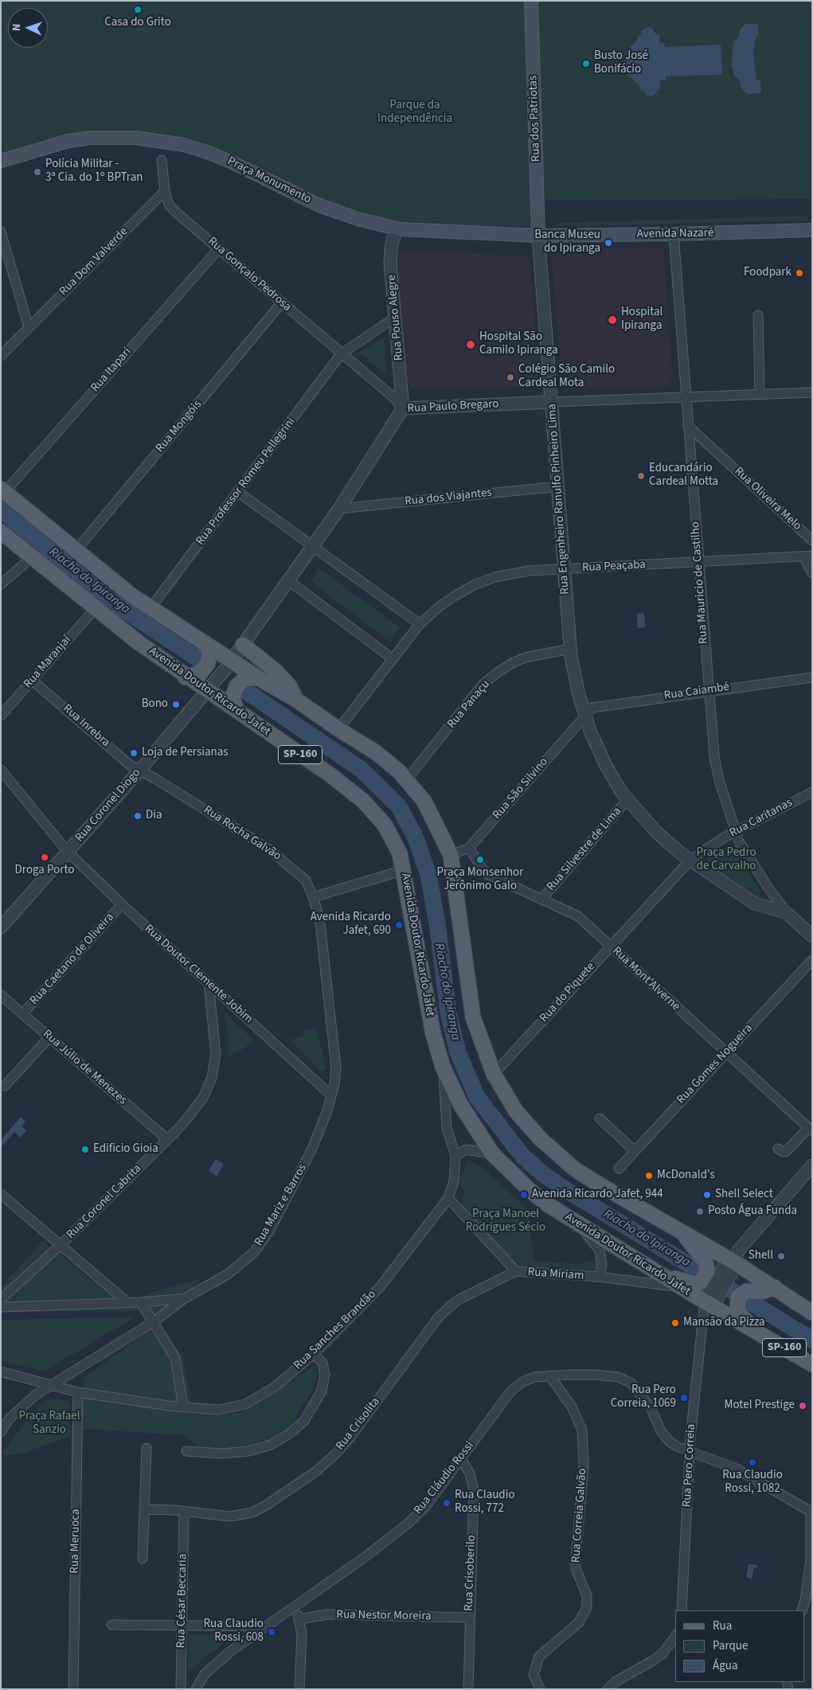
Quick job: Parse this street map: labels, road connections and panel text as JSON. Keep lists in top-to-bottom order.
{
  "streets": {
    "main road": [
      "Rua dos Patriotas",
      "Praça Monumento",
      "Avenida Nazaré",
      "Avenida Doutor Ricardo Jafet",
      "SP-160"
    ],
    "street": [
      "Rua Dom Valverde",
      "Rua Gonçalo Pedrosa",
      "Rua Pouso Alegre",
      "Rua Itapari",
      "Rua Paulo Bregaro",
      "Rua Mongóis",
      "Rua Professor Romeu Pellegrini",
      "Rua dos Viajantes",
      "Rua Engenheiro Ranulfo Pinheiro Lima",
      "Rua Oliveira Melo",
      "Rua Peaçaba",
      "Rua Mauricio de Castilho",
      "Rua Maranjaí",
      "Rua Caiambé",
      "Rua Panaçu",
      "Rua Inrebra",
      "Rua São Silvino",
      "Rua Coronel Diogo",
      "Rua Caritanas",
      "Rua Rocha Galvão",
      "Rua Silvestre de Lima",
      "Rua Caetano de Oliveira",
      "Rua Doutor Clemente Jobim",
      "Rua Mont'Alverne",
      "Rua do Piquete",
      "Rua Gomes Nogueira",
      "Rua Júlio de Menezes",
      "Rua Coronel Cabrita",
      "Rua Mariz e Barros",
      "Rua Miriam",
      "Rua Sanches Brandão",
      "Rua Crisolita",
      "Rua Pero Correia",
      "Rua Cláudio Rossi",
      "Rua Correia Galvão",
      "Rua Meruoca",
      "Rua Crisoberilo",
      "Rua César Beccaria",
      "Rua Nestor Moreira"
    ]
  },
  "crossings": [
    ["Rua dos Patriotas", "Praça Monumento"],
    ["Rua dos Patriotas", "Avenida Nazaré"],
    ["Rua dos Patriotas", "Rua Engenheiro Ranulfo Pinheiro Lima"],
    ["Praça Monumento", "Avenida Nazaré"],
    ["Praça Monumento", "Rua Pouso Alegre"],
    ["Praça Monumento", "Rua Engenheiro Ranulfo Pinheiro Lima"],
    ["Avenida Nazaré", "Rua Engenheiro Ranulfo Pinheiro Lima"],
    ["Avenida Nazaré", "Rua Mauricio de Castilho"],
    ["Rua Dom Valverde", "Rua Gonçalo Pedrosa"],
    ["Rua Gonçalo Pedrosa", "Rua Itapari"],
    ["Rua Gonçalo Pedrosa", "Rua Mongóis"],
    ["Rua Gonçalo Pedrosa", "Rua Professor Romeu Pellegrini"],
    ["Rua Pouso Alegre", "Rua Paulo Bregaro"],
    ["Rua Pouso Alegre", "Rua Professor Romeu Pellegrini"],
    ["Rua Paulo Bregaro", "Rua dos Viajantes"],
    ["Rua Paulo Bregaro", "Rua Engenheiro Ranulfo Pinheiro Lima"],
    ["Rua Paulo Bregaro", "Rua Mauricio de Castilho"],
    ["Rua Paulo Bregaro", "Avenida Doutor Ricardo Jafet"],
    ["Rua Paulo Bregaro", "Rua Coronel Diogo"],
    ["Rua dos Viajantes", "Rua Engenheiro Ranulfo Pinheiro Lima"],
    ["Rua Engenheiro Ranulfo Pinheiro Lima", "Rua Peaçaba"],
    ["Rua Engenheiro Ranulfo Pinheiro Lima", "Rua Mauricio de Castilho"],
    ["Rua Engenheiro Ranulfo Pinheiro Lima", "Rua Caiambé"],
    ["Rua Engenheiro Ranulfo Pinheiro Lima", "Rua Panaçu"],
    ["Rua Engenheiro Ranulfo Pinheiro Lima", "Rua São Silvino"],
    ["Rua Engenheiro Ranulfo Pinheiro Lima", "Rua Caritanas"],
    ["Rua Engenheiro Ranulfo Pinheiro Lima", "Rua Silvestre de Lima"],
    ["Rua Engenheiro Ranulfo Pinheiro Lima", "Rua do Piquete"],
    ["Rua Oliveira Melo", "Rua Mauricio de Castilho"],
    ["Rua Peaçaba", "Rua Mauricio de Castilho"],
    ["Rua Mauricio de Castilho", "Rua Caiambé"],
    ["Rua Mauricio de Castilho", "Rua Caritanas"],
    ["Rua Maranjaí", "Avenida Doutor Ricardo Jafet"],
    ["Rua Maranjaí", "Rua Inrebra"],
    ["Avenida Doutor Ricardo Jafet", "Rua Coronel Diogo"],
    ["Avenida Doutor Ricardo Jafet", "Rua Miriam"],
    ["Avenida Doutor Ricardo Jafet", "Rua Sanches Brandão"],
    ["Avenida Doutor Ricardo Jafet", "Rua Pero Correia"],
    ["Rua Caiambé", "Rua São Silvino"],
    ["Rua Inrebra", "Rua Coronel Diogo"],
    ["Rua Inrebra", "Rua Rocha Galvão"],
    ["Rua São Silvino", "Rua Mont'Alverne"],
    ["Rua Coronel Diogo", "Rua Rocha Galvão"],
    ["Rua Coronel Diogo", "Rua Doutor Clemente Jobim"],
    ["Rua Caritanas", "Rua do Piquete"],
    ["Rua Rocha Galvão", "Rua Mariz e Barros"],
    ["Rua Silvestre de Lima", "Rua Mont'Alverne"],
    ["Rua Caetano de Oliveira", "Rua Doutor Clemente Jobim"],
    ["Rua Caetano de Oliveira", "Rua Júlio de Menezes"],
    ["Rua Doutor Clemente Jobim", "Rua Coronel Cabrita"],
    ["Rua Doutor Clemente Jobim", "Rua Mariz e Barros"],
    ["Rua Mont'Alverne", "Rua do Piquete"],
    ["Rua Mont'Alverne", "Rua Gomes Nogueira"],
    ["Rua Júlio de Menezes", "Rua Coronel Cabrita"],
    ["Rua Miriam", "Rua Sanches Brandão"],
    ["Rua Miriam", "Rua Crisolita"],
    ["Rua Sanches Brandão", "Rua Meruoca"],
    ["Rua Crisolita", "Rua César Beccaria"],
    ["Rua Pero Correia", "Rua Cláudio Rossi"],
    ["Rua Cláudio Rossi", "Rua Correia Galvão"],
    ["Rua Cláudio Rossi", "Rua Crisoberilo"],
    ["Rua Crisoberilo", "Rua Nestor Moreira"]
  ],
  "water": ["Riacho do Ipiranga"],
  "parks": [
    "Parque da Independência",
    "Praça Pedro de Carvalho",
    "Praça Manoel Rodrigues Sécio",
    "Praça Rafael Sanzio"
  ],
  "places": [
    "Casa do Grito",
    "Busto José Bonifácio",
    "Polícia Militar - 3ª Cia. do 1º BPTran",
    "Banca Museu do Ipiranga",
    "Foodpark",
    "Hospital Ipiranga",
    "Hospital São Camilo Ipiranga",
    "Colégio São Camilo Cardeal Mota",
    "Educandário Cardeal Motta",
    "Bono",
    "Loja de Persianas",
    "Dia",
    "Droga Porto",
    "Praça Monsenhor Jerônimo Galo",
    "Avenida Ricardo Jafet, 690",
    "Edificio Gioia",
    "McDonald's",
    "Avenida Ricardo Jafet, 944",
    "Shell Select",
    "Posto Água Funda",
    "Shell",
    "Mansão da Pizza",
    "Rua Pero Correia, 1069",
    "Motel Prestige",
    "Rua Claudio Rossi, 1082",
    "Rua Claudio Rossi, 772",
    "Rua Claudio Rossi, 608"
  ],
  "legend": ["Rua", "Parque", "Água"],
  "north": "left"
}
